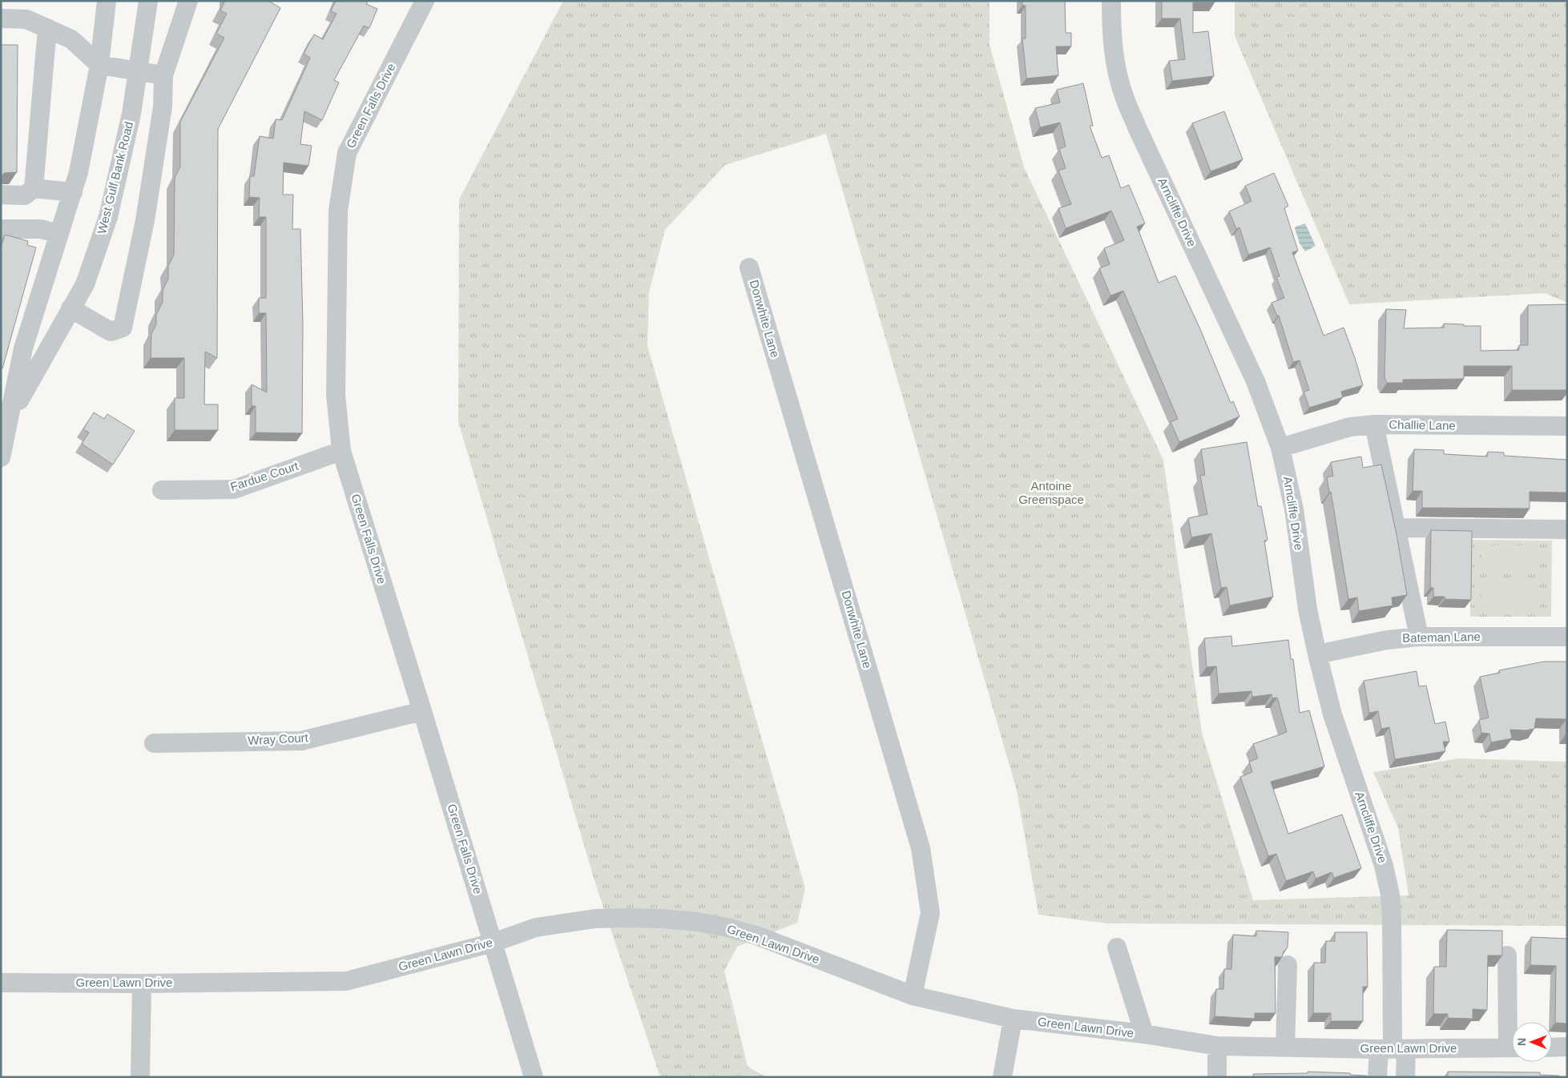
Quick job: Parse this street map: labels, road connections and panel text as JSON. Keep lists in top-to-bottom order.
{
  "streets": {
    "street": [
      "Green Falls Drive",
      "West Gulf Bank Road",
      "Arncliffe Drive",
      "Donwhite Lane",
      "Challie Lane",
      "Fardue Court",
      "Bateman Lane",
      "Wray Court",
      "Green Lawn Drive"
    ]
  },
  "crossings": [
    ["Green Falls Drive", "Fardue Court"],
    ["Green Falls Drive", "Wray Court"],
    ["Green Falls Drive", "Green Lawn Drive"],
    ["Arncliffe Drive", "Challie Lane"],
    ["Arncliffe Drive", "Bateman Lane"],
    ["Arncliffe Drive", "Green Lawn Drive"],
    ["Donwhite Lane", "Green Lawn Drive"]
  ],
  "parks": ["Antoine Greenspace"],
  "north": "left"
}
